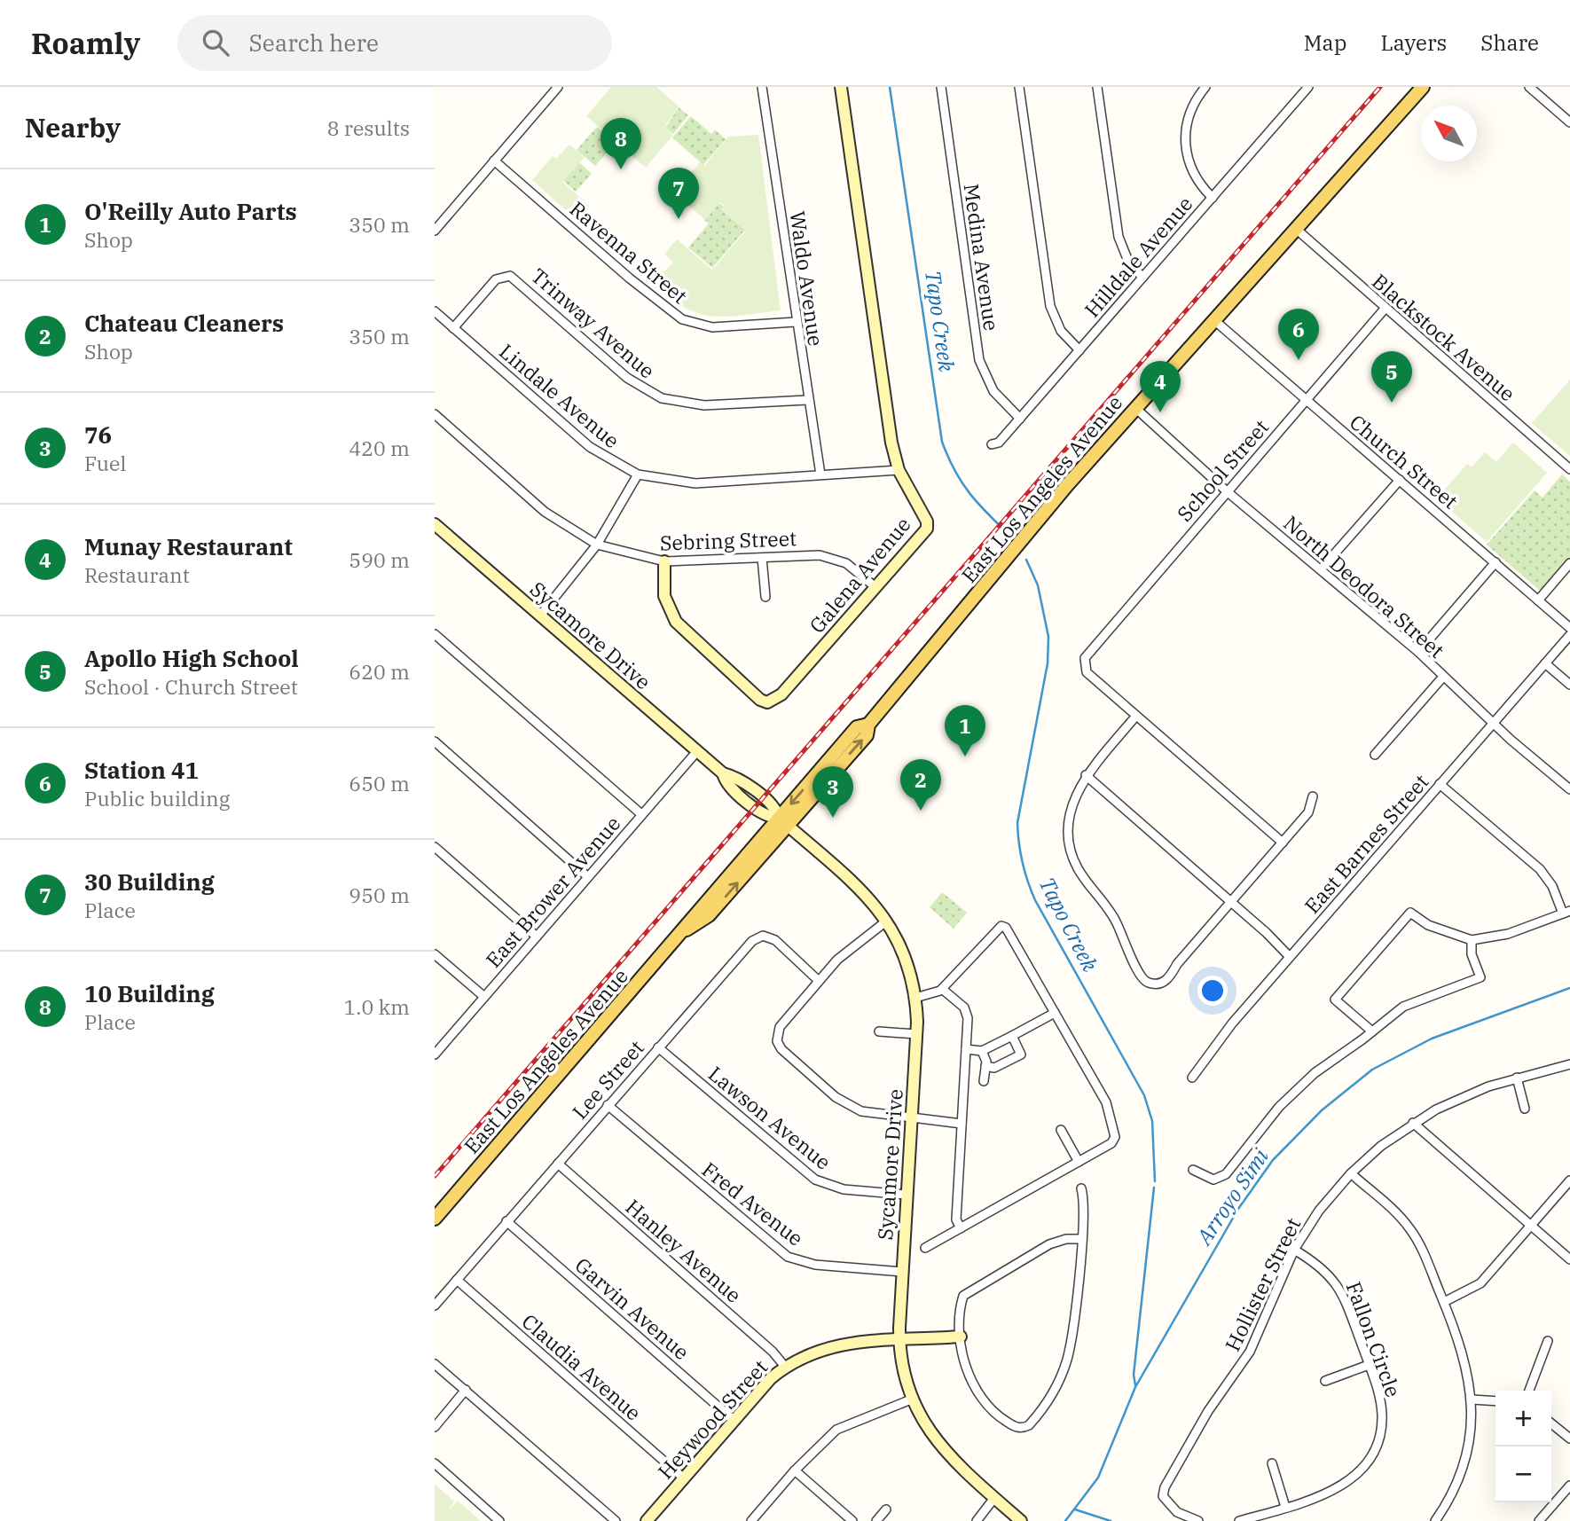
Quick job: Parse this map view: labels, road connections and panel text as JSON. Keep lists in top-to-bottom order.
{
  "streets": {
    "main road": ["East Los Angeles Avenue"],
    "street": [
      "Ravenna Street",
      "Hilldale Avenue",
      "Medina Avenue",
      "Waldo Avenue",
      "Trinway Avenue",
      "Blackstock Avenue",
      "Lindale Avenue",
      "Church Street",
      "School Street",
      "Sebring Street",
      "Galena Avenue",
      "North Deodora Street",
      "Sycamore Drive",
      "East Barnes Street",
      "East Brower Avenue",
      "Lee Street",
      "Lawson Avenue",
      "Fred Avenue",
      "Hanley Avenue",
      "Hollister Street",
      "Garvin Avenue",
      "Fallon Circle",
      "Claudia Avenue",
      "Heywood Street"
    ]
  },
  "crossings": [
    ["Ravenna Street", "Waldo Avenue"],
    ["Hilldale Avenue", "Medina Avenue"],
    ["Waldo Avenue", "Trinway Avenue"],
    ["Waldo Avenue", "Lindale Avenue"],
    ["Trinway Avenue", "Lindale Avenue"],
    ["Blackstock Avenue", "School Street"],
    ["Blackstock Avenue", "East Los Angeles Avenue"],
    ["Lindale Avenue", "Galena Avenue"],
    ["Church Street", "School Street"],
    ["Church Street", "East Los Angeles Avenue"],
    ["School Street", "North Deodora Street"],
    ["East Los Angeles Avenue", "North Deodora Street"],
    ["East Los Angeles Avenue", "Sycamore Drive"],
    ["Sebring Street", "Galena Avenue"],
    ["North Deodora Street", "East Barnes Street"],
    ["Sycamore Drive", "East Brower Avenue"],
    ["Sycamore Drive", "Lawson Avenue"],
    ["Sycamore Drive", "Fred Avenue"],
    ["Sycamore Drive", "Heywood Street"],
    ["Lee Street", "Lawson Avenue"],
    ["Lee Street", "Fred Avenue"],
    ["Lee Street", "Hanley Avenue"],
    ["Lee Street", "Garvin Avenue"],
    ["Lee Street", "Claudia Avenue"],
    ["Hanley Avenue", "Heywood Street"],
    ["Hollister Street", "Fallon Circle"],
    ["Garvin Avenue", "Heywood Street"],
    ["Claudia Avenue", "Heywood Street"]
  ],
  "water": ["Tapo Creek", "Arroyo Simi"],
  "north": "top left",
  "page": {
    "header": "Roamly",
    "search": "Search here",
    "nav": ["Map", "Layers", "Share"],
    "heading": ["Nearby", "8 results"],
    "pins": [
      "8",
      "7",
      "6",
      "5",
      "4",
      "1",
      "2",
      "3"
    ],
    "list": [
      {
        "mark": "1",
        "name": "O'Reilly Auto Parts",
        "note": "Shop",
        "value": "350 m"
      },
      {
        "mark": "2",
        "name": "Chateau Cleaners",
        "note": "Shop",
        "value": "350 m"
      },
      {
        "mark": "3",
        "name": "76",
        "note": "Fuel",
        "value": "420 m"
      },
      {
        "mark": "4",
        "name": "Munay Restaurant",
        "note": "Restaurant",
        "value": "590 m"
      },
      {
        "mark": "5",
        "name": "Apollo High School",
        "note": "School · Church Street",
        "value": "620 m"
      },
      {
        "mark": "6",
        "name": "Station 41",
        "note": "Public building",
        "value": "650 m"
      },
      {
        "mark": "7",
        "name": "30 Building",
        "note": "Place",
        "value": "950 m"
      },
      {
        "mark": "8",
        "name": "10 Building",
        "note": "Place",
        "value": "1.0 km"
      }
    ],
    "map_buttons": ["+", "−"]
  }
}
